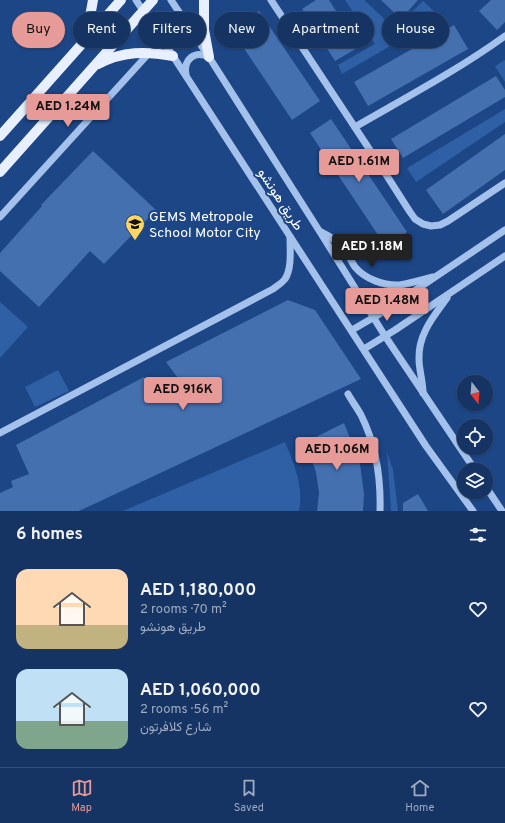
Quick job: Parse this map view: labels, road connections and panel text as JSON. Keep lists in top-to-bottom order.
{
  "streets": {
    "street": ["طريق هونشو"]
  },
  "places": {
    "school or university": ["GEMS Metropole School Motor City"]
  },
  "north": "bottom",
  "page": {
    "chip": [
      "Buy",
      "Rent",
      "Filters",
      "New",
      "Apartment",
      "House"
    ],
    "price": [
      "AED 1.24M",
      "AED 1.61M",
      "AED 1.18M",
      "AED 1.48M",
      "AED 916K",
      "AED 1.06M"
    ],
    "heading": "6 homes",
    "list": [
      {
        "name": "AED 1,180,000",
        "note": "2 rooms · 70 m² · طريق هونشو"
      },
      {
        "name": "AED 1,060,000",
        "note": "2 rooms · 56 m² · شارع كلافرتون"
      }
    ],
    "tabs": ["Map", "Saved", "Home"]
  }
}
